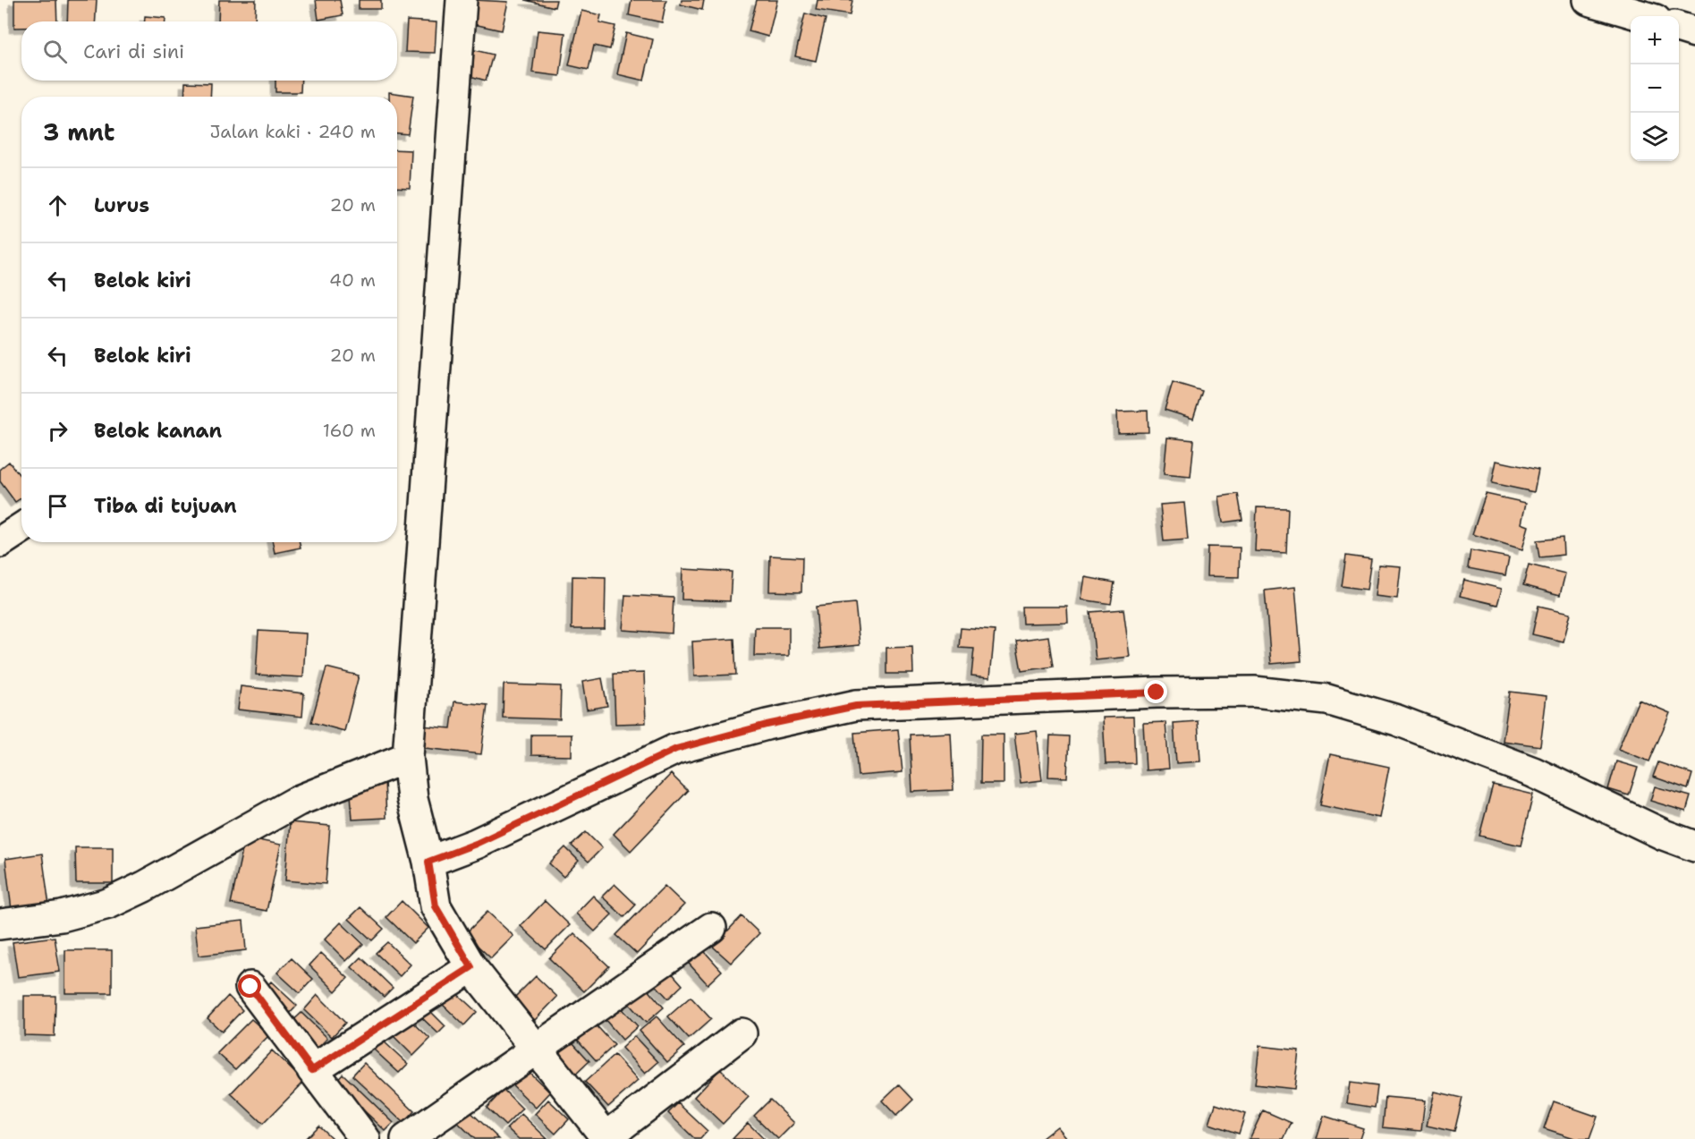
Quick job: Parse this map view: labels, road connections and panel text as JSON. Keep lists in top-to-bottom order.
{
  "page": {
    "map_buttons": ["+", "−"],
    "search": "Cari di sini",
    "heading": ["3 mnt", "Jalan kaki · 240 m"],
    "list": [
      ["Lurus", "20 m"],
      ["Belok kiri", "40 m"],
      ["Belok kiri", "20 m"],
      ["Belok kanan", "160 m"],
      "Tiba di tujuan"
    ]
  }
}
